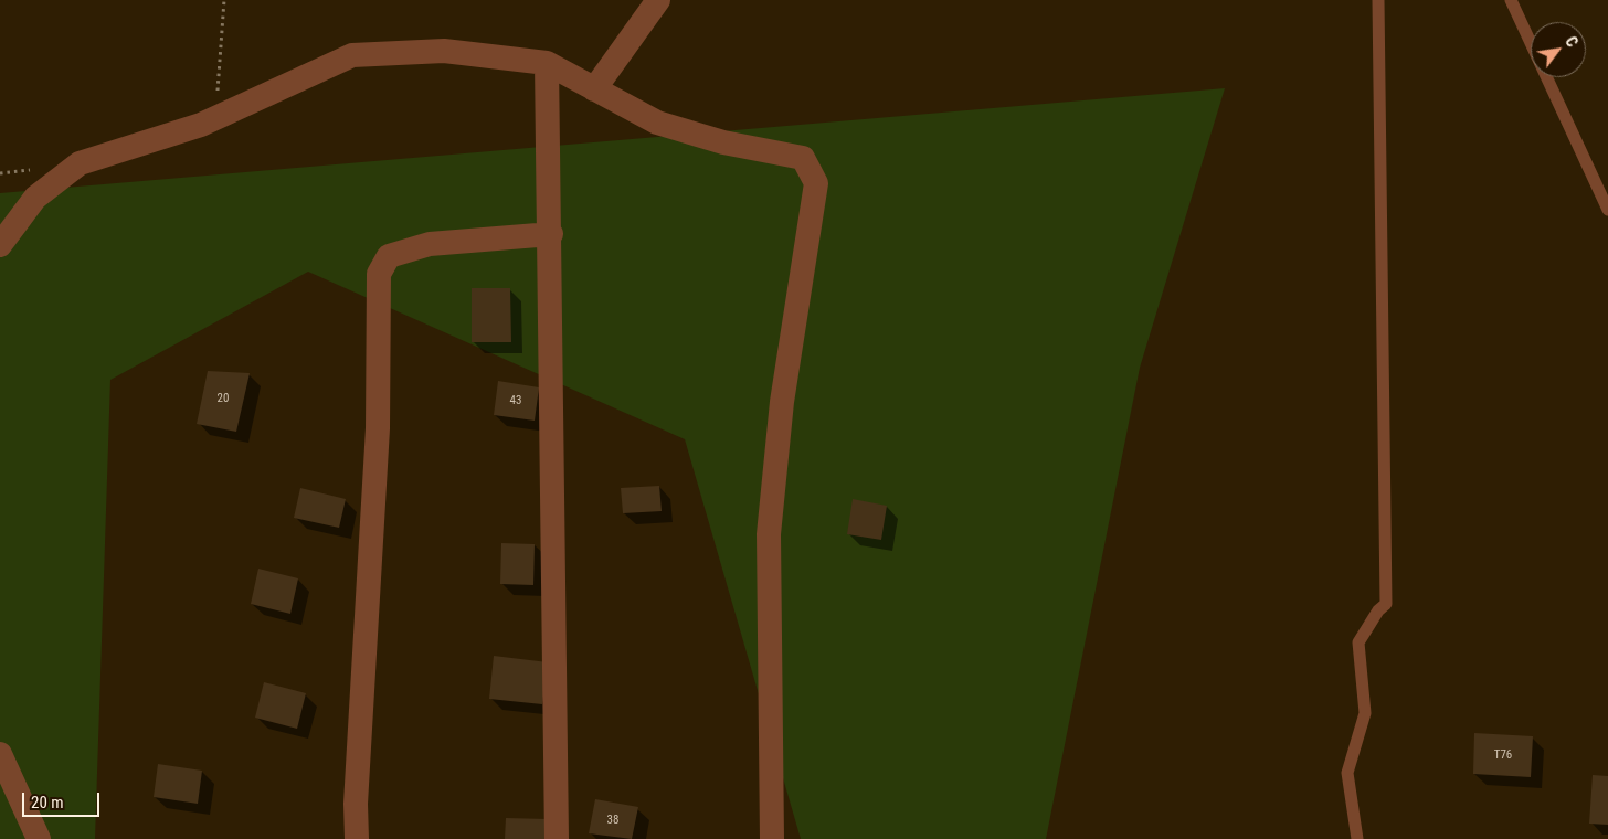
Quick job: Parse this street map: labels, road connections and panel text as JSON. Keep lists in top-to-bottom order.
{
  "house_numbers": [
    "20",
    "43",
    "Т76",
    "38"
  ],
  "scale_bar": "20 m",
  "north": "top right"
}
